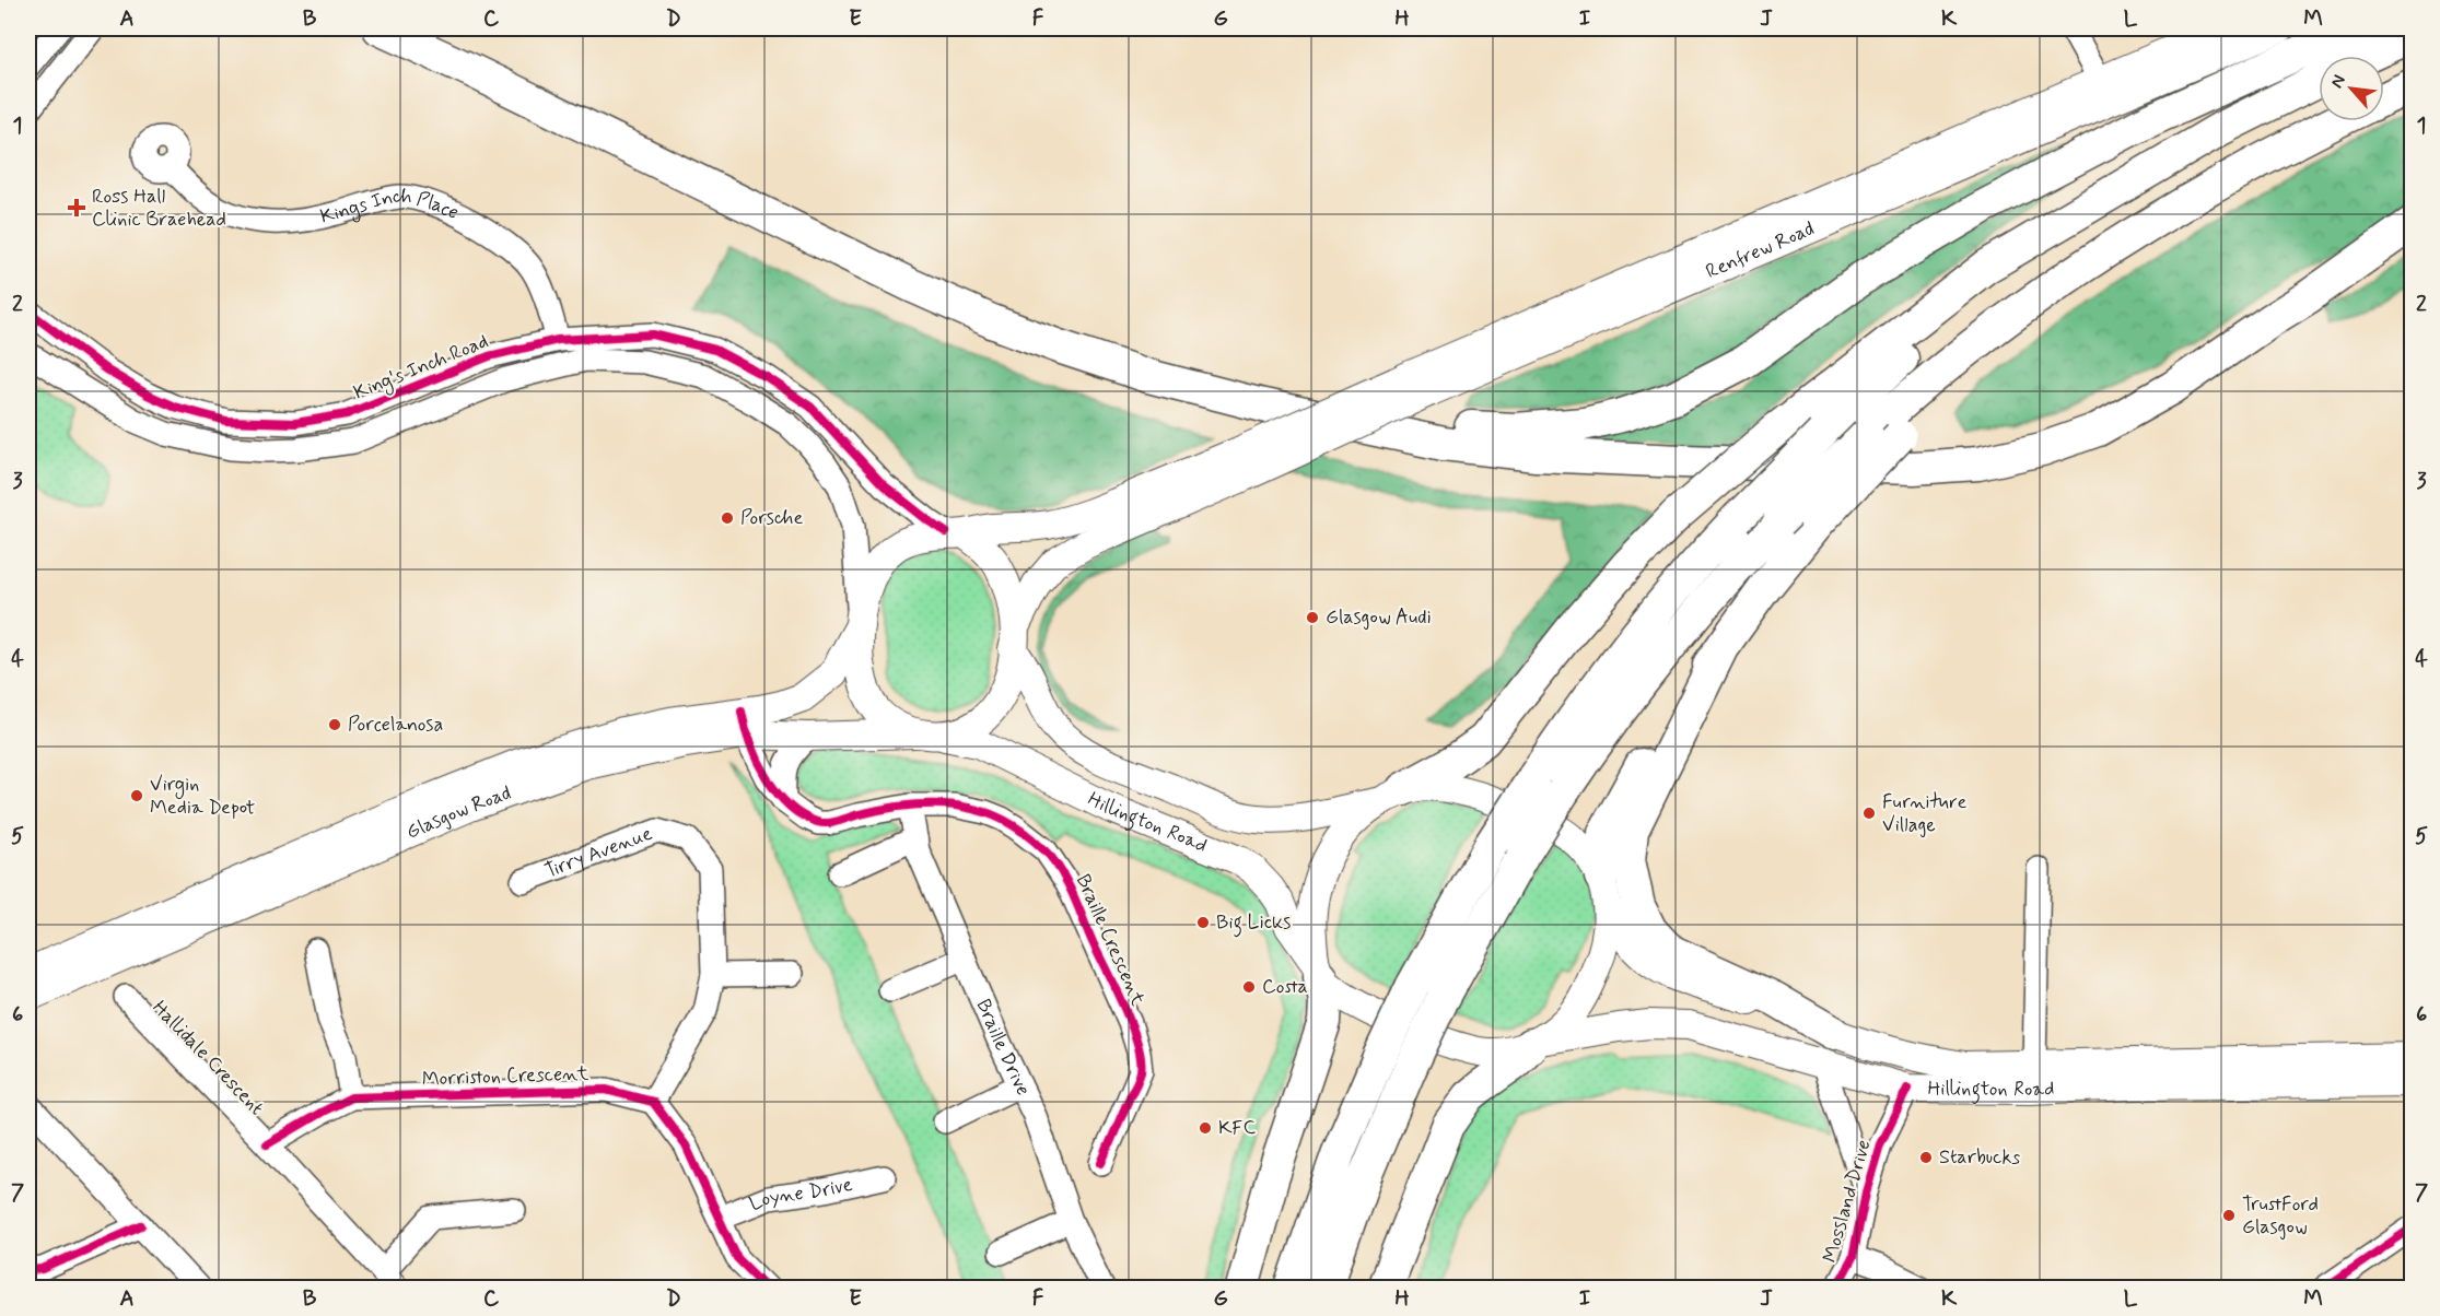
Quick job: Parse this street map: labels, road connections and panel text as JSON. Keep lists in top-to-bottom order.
{
  "streets": {
    "main road": ["Renfrew Road", "Glasgow Road", "Hillington Road"],
    "street": [
      "Kings Inch Place",
      "King's Inch Road",
      "Tirry Avenue",
      "Braille Crescent",
      "Braille Drive",
      "Hallidale Crescent",
      "Morriston Crescent",
      "Loyne Drive",
      "Mossland Drive"
    ]
  },
  "crossings": [
    ["Kings Inch Place", "King's Inch Road"],
    ["King's Inch Road", "Glasgow Road"],
    ["King's Inch Road", "Hillington Road"],
    ["Glasgow Road", "Hillington Road"],
    ["Glasgow Road", "Braille Crescent"],
    ["Hillington Road", "Mossland Drive"],
    ["Tirry Avenue", "Morriston Crescent"],
    ["Braille Crescent", "Braille Drive"],
    ["Hallidale Crescent", "Morriston Crescent"]
  ],
  "places": {
    "health": ["Ross Hall Clinic Braehead"],
    "other": [
      "Porsche",
      "Glasgow Audi",
      "Porcelanosa",
      "Virgin Media Depot",
      "Furniture Village",
      "Big Licks",
      "Costa",
      "KFC",
      "Starbucks",
      "TrustFord Glasgow"
    ]
  },
  "north": "top left",
  "grid": {
    "columns": [
      "A",
      "B",
      "C",
      "D",
      "E",
      "F",
      "G",
      "H",
      "I",
      "J",
      "K",
      "L",
      "M"
    ],
    "rows": [
      "1",
      "2",
      "3",
      "4",
      "5",
      "6",
      "7"
    ]
  }
}
